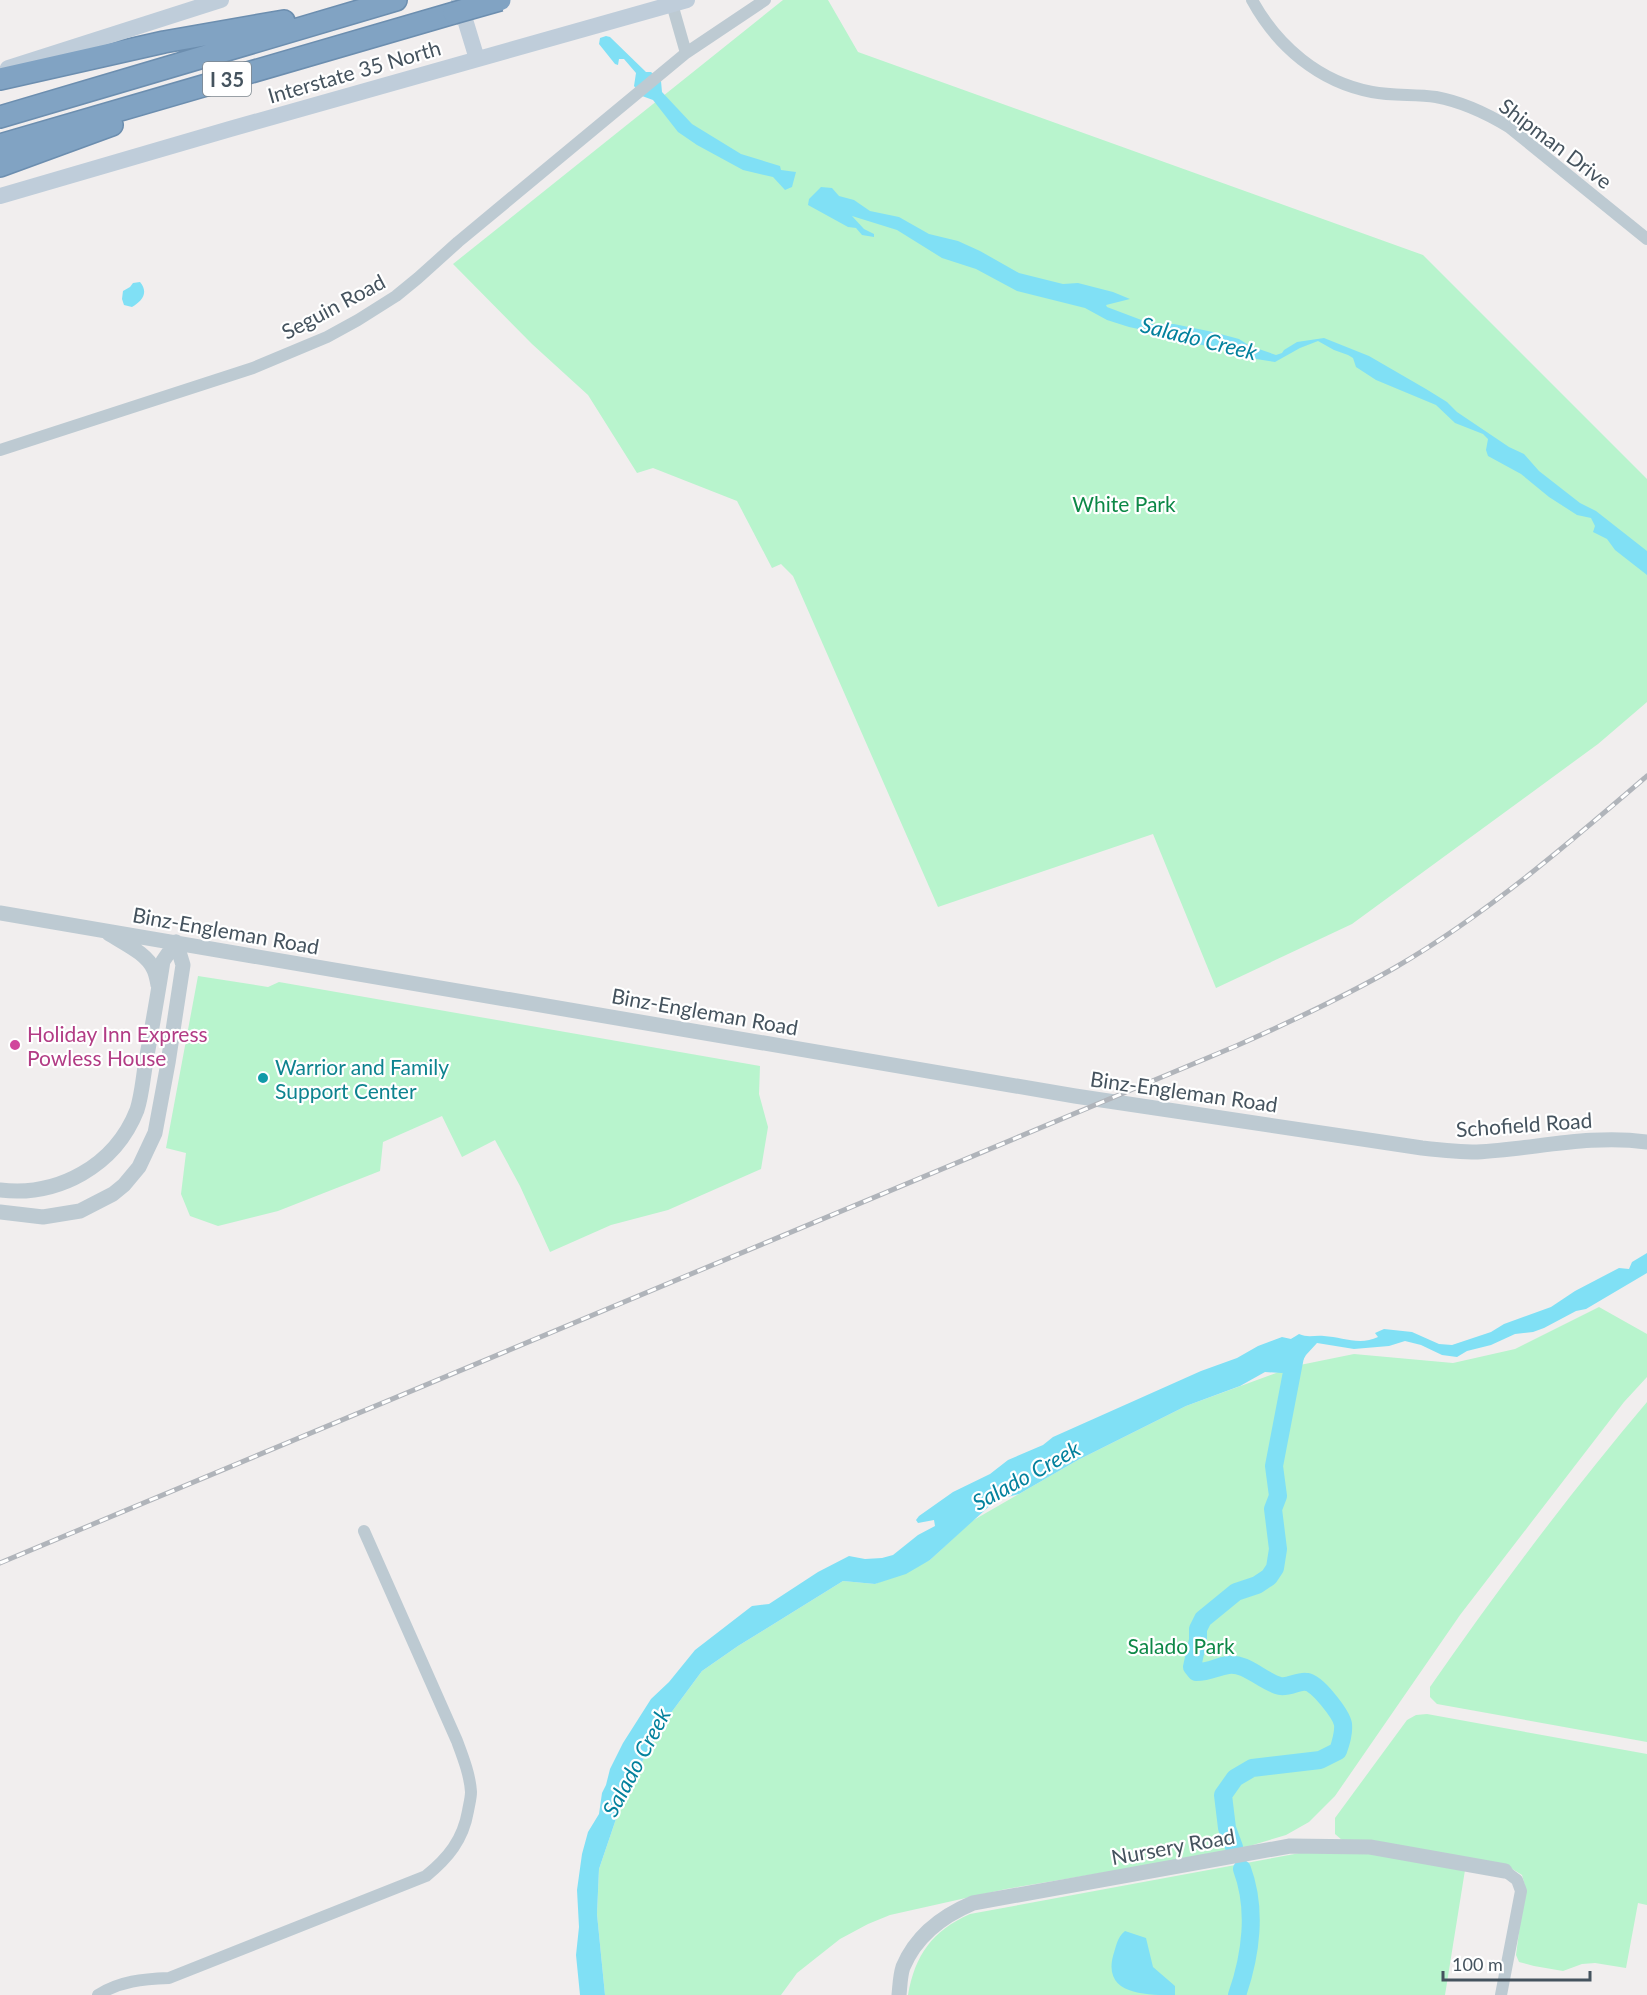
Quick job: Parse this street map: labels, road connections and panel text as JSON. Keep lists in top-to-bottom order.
{
  "streets": {
    "highway": ["I 35"],
    "main road": ["Interstate 35 North"],
    "street": [
      "Shipman Drive",
      "Seguin Road",
      "Binz-Engleman Road",
      "Schofield Road",
      "Nursery Road"
    ]
  },
  "crossings": [
    ["Binz-Engleman Road", "Schofield Road"]
  ],
  "water": ["Salado Creek"],
  "parks": ["White Park", "Salado Park"],
  "places": ["Holiday Inn Express Powless House", "Warrior and Family Support Center"],
  "scale_bar": "100 m"
}
